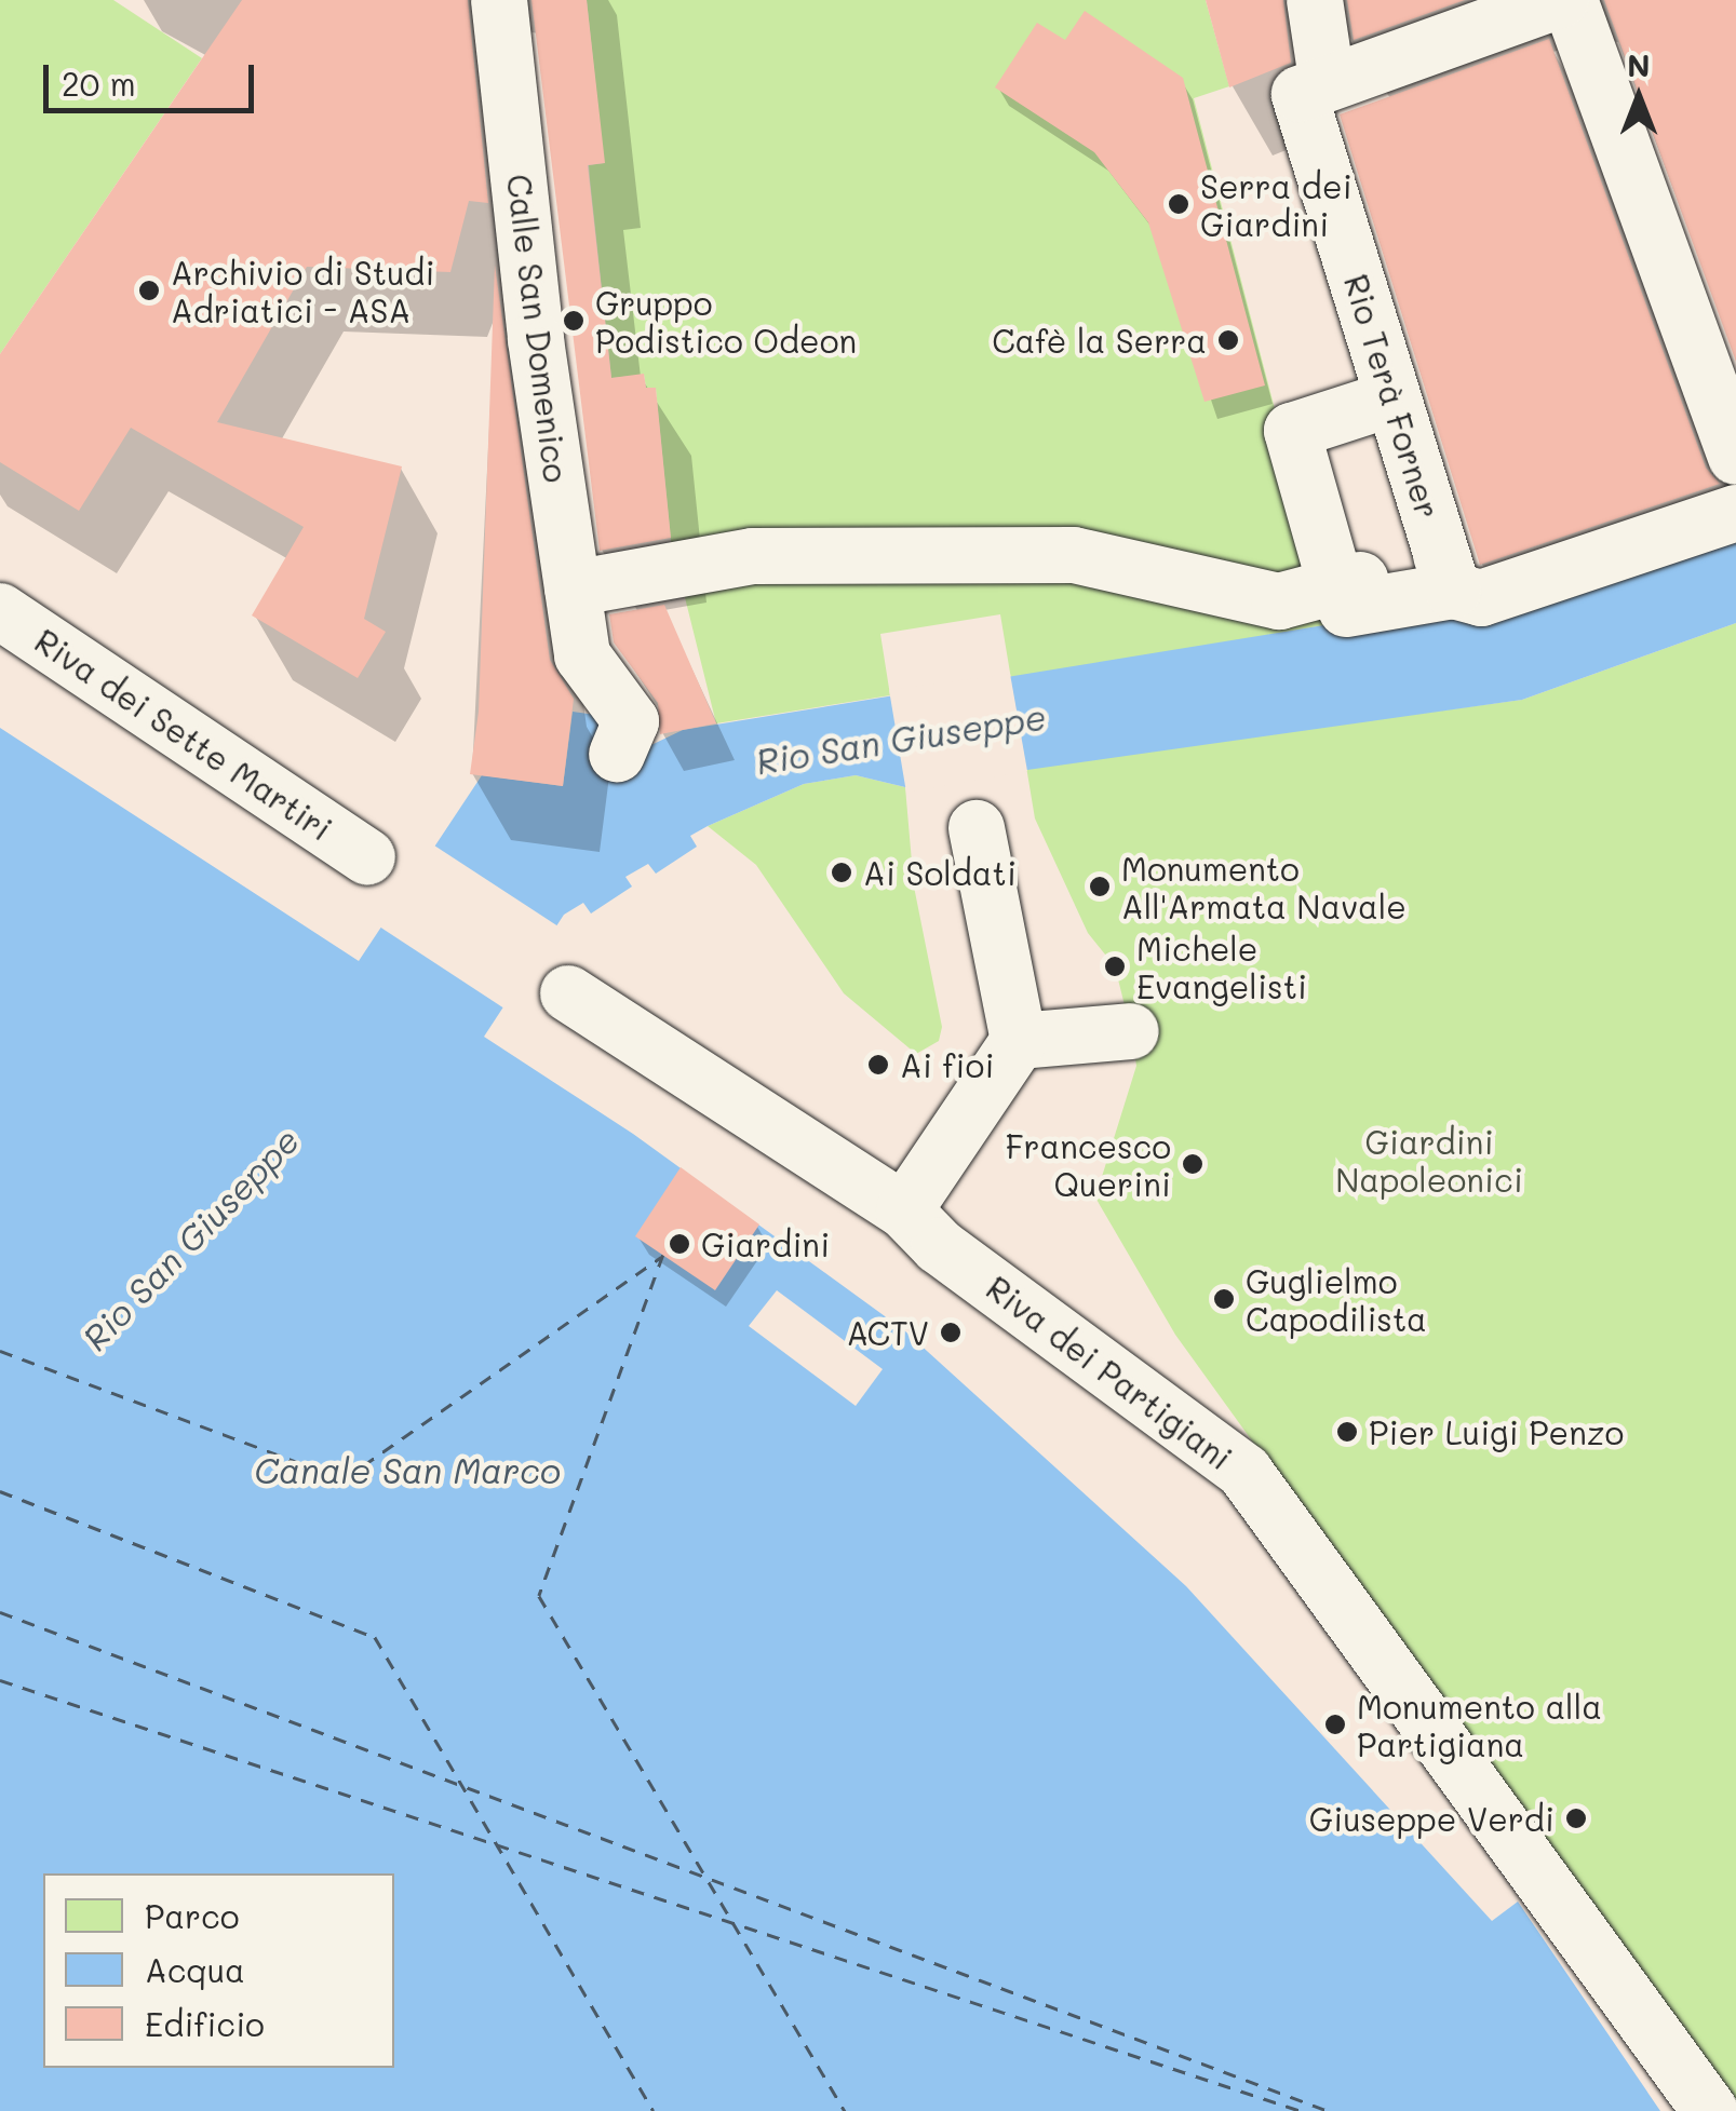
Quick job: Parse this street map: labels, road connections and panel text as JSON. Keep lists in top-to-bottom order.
{
  "streets": {
    "street": [
      "Calle San Domenico",
      "Rio Terà Forner",
      "Riva dei Sette Martiri",
      "Riva dei Partigiani"
    ]
  },
  "water": ["Rio San Giuseppe", "Canale San Marco"],
  "parks": ["Giardini Napoleonici"],
  "places": [
    "Serra dei Giardini",
    "Archivio di Studi Adriatici - ASA",
    "Gruppo Podistico Odeon",
    "Cafè la Serra",
    "Ai Soldati",
    "Monumento All'Armata Navale",
    "Michele Evangelisti",
    "Ai fioi",
    "Francesco Querini",
    "Giardini",
    "Guglielmo Capodilista",
    "ACTV",
    "Pier Luigi Penzo",
    "Monumento alla Partigiana",
    "Giuseppe Verdi"
  ],
  "legend": ["Parco", "Acqua", "Edificio"],
  "scale_bar": "20 m",
  "north": "top"
}
